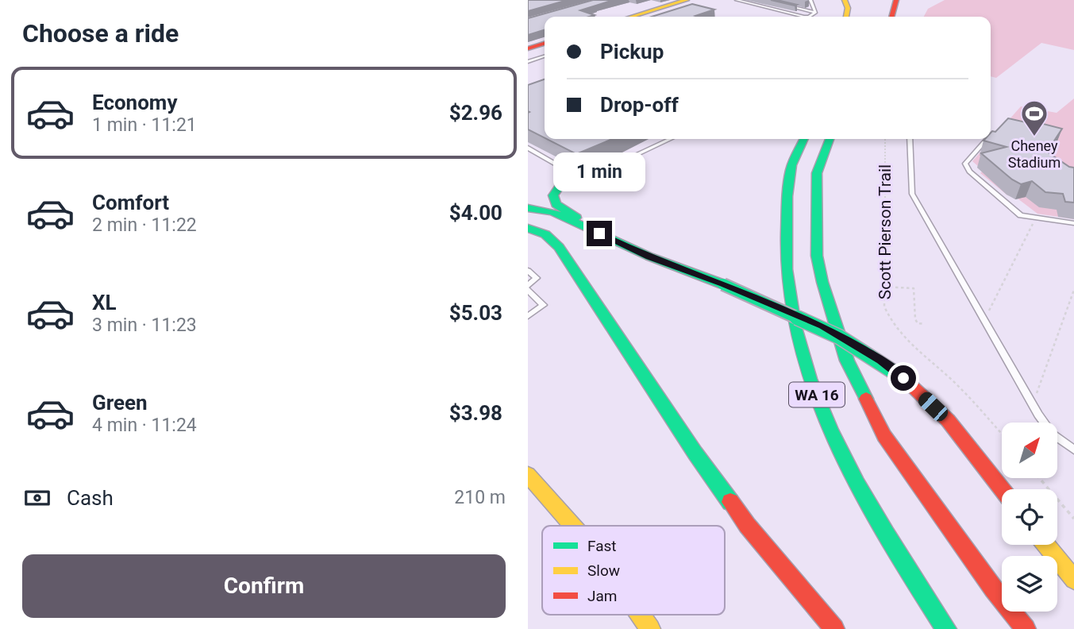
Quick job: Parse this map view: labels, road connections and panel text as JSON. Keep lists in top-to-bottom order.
{
  "streets": {
    "main road": ["WA 16"],
    "path": ["Scott Pierson Trail"]
  },
  "places": {
    "sports": ["Cheney Stadium"]
  },
  "legend": ["Fast", "Slow", "Jam"],
  "north": "top right",
  "page": {
    "heading": "Choose a ride",
    "banner": ["Pickup", "Drop-off"],
    "list": [
      {
        "name": "Economy",
        "note": "1 min · 11:21",
        "value": "$2.96"
      },
      {
        "name": "Comfort",
        "note": "2 min · 11:22",
        "value": "$4.00"
      },
      {
        "name": "XL",
        "note": "3 min · 11:23",
        "value": "$5.03"
      },
      {
        "name": "Green",
        "note": "4 min · 11:24",
        "value": "$3.98"
      }
    ],
    "bubble": "1 min",
    "pay": ["Cash", "210 m"],
    "buttons": "Confirm"
  }
}
